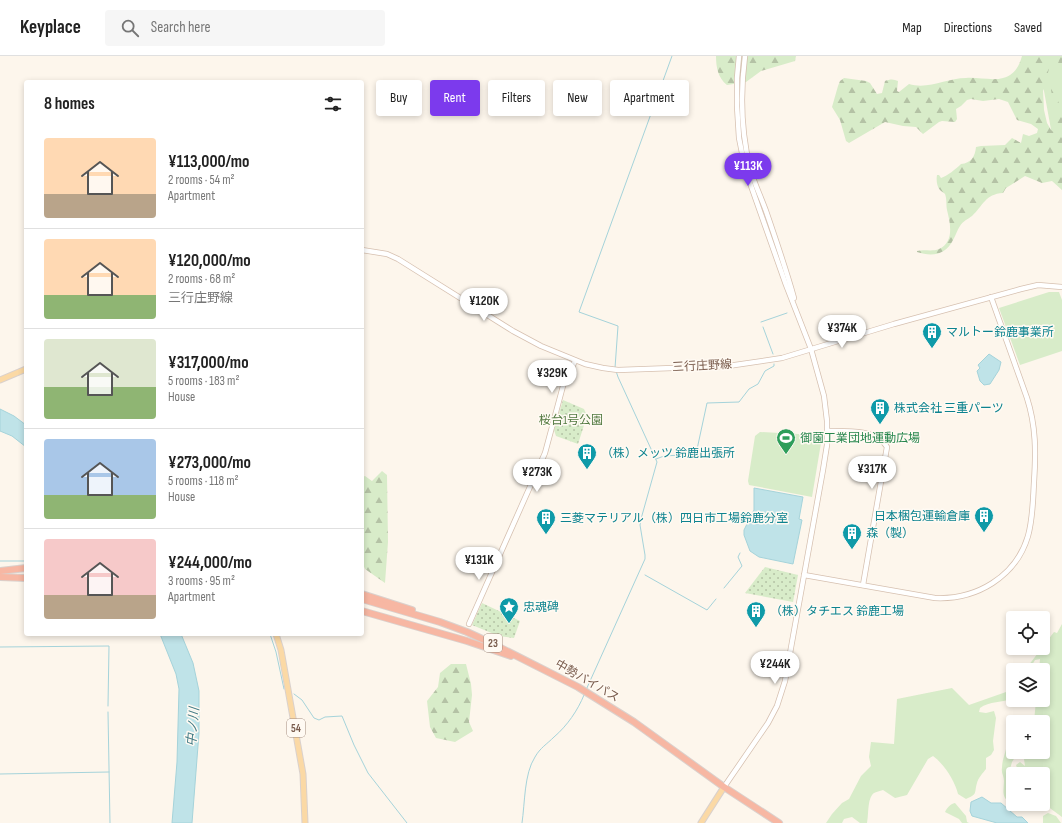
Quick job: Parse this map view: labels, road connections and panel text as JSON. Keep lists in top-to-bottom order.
{
  "streets": {
    "highway": ["23", "中勢バイパス"],
    "main road": ["54"],
    "street": ["三行庄野線"]
  },
  "crossings": [
    ["23", "中勢バイパス"]
  ],
  "water": ["中ノ川"],
  "parks": ["桜台1号公園"],
  "places": {
    "building": [
      "マルトー鈴鹿事業所",
      "株式会社 三重パーツ",
      "（株）メッツ 鈴鹿出張所",
      "日本梱包運輸倉庫",
      "三菱マテリアル（株）四日市工場鈴鹿分室",
      "森（製）",
      "（株）タチエス 鈴鹿工場"
    ],
    "sports": ["御薗工業団地運動広場"],
    "place": ["忠魂碑"]
  },
  "page": {
    "header": "Keyplace",
    "search": "Search here",
    "nav": ["Map", "Directions", "Saved"],
    "chip": [
      "Buy",
      "Rent",
      "Filters",
      "New",
      "Apartment"
    ],
    "heading": "8 homes",
    "list": [
      {
        "name": "¥113,000/mo",
        "note": "2 rooms · 54 m² · Apartment"
      },
      {
        "name": "¥120,000/mo",
        "note": "2 rooms · 68 m² · 三行庄野線"
      },
      {
        "name": "¥317,000/mo",
        "note": "5 rooms · 183 m² · House"
      },
      {
        "name": "¥273,000/mo",
        "note": "5 rooms · 118 m² · House"
      },
      {
        "name": "¥244,000/mo",
        "note": "3 rooms · 95 m² · Apartment"
      }
    ],
    "price": [
      "¥113K",
      "¥120K",
      "¥374K",
      "¥329K",
      "¥317K",
      "¥273K",
      "¥131K",
      "¥244K"
    ],
    "map_buttons": ["+", "−"]
  }
}
